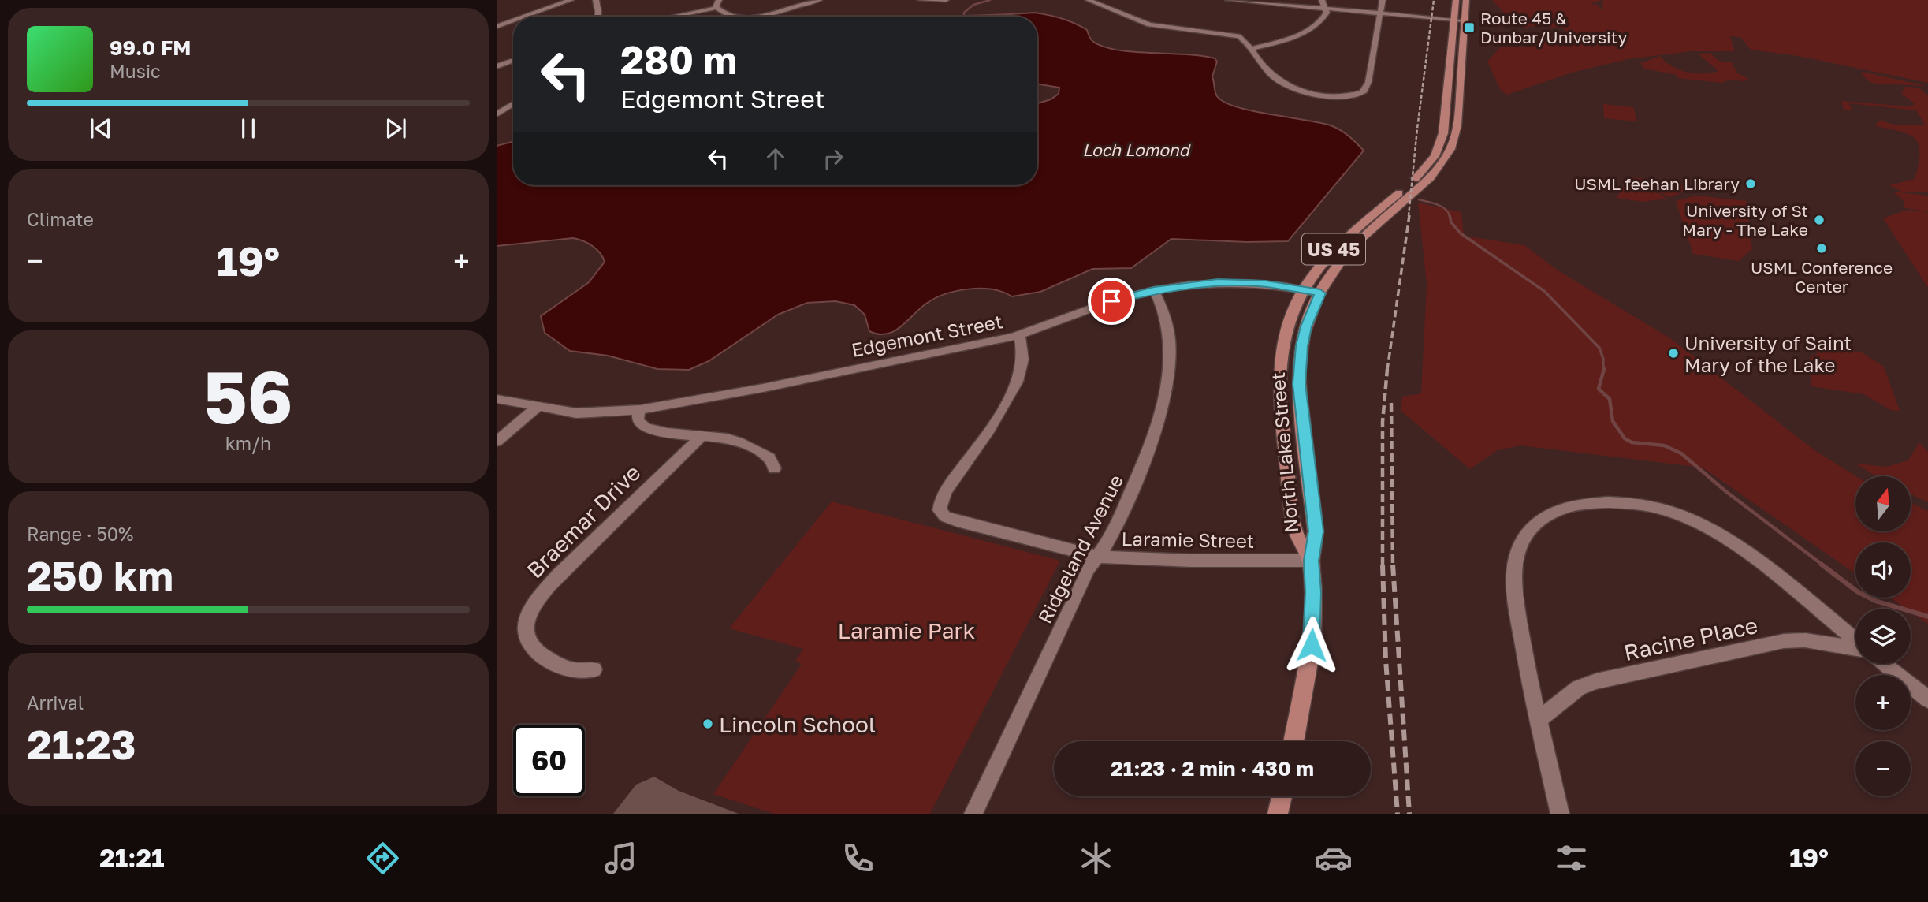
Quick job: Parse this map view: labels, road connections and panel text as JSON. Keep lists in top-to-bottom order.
{
  "streets": {
    "main road": ["US 45", "North Lake Street"],
    "street": [
      "Edgemont Street",
      "Braemar Drive",
      "Laramie Street",
      "Ridgeland Avenue",
      "Racine Place"
    ]
  },
  "crossings": [
    ["Edgemont Street", "North Lake Street"],
    ["Edgemont Street", "Laramie Street"],
    ["Edgemont Street", "Ridgeland Avenue"],
    ["North Lake Street", "Laramie Street"],
    ["Laramie Street", "Ridgeland Avenue"]
  ],
  "water": ["Loch Lomond"],
  "parks": ["Laramie Park"],
  "places": {
    "transit": ["Route 45 & Dunbar/University"],
    "other": [
      "USML feehan Library",
      "University of St Mary - The Lake",
      "USML Conference Center",
      "University of Saint Mary of the Lake",
      "Lincoln School"
    ]
  },
  "north": "top",
  "page": {
    "turn": ["280 m", "Edgemont Street"],
    "song": ["99.0 FM", "Music"],
    "tile": [
      "Climate",
      ["56", "km/h"],
      ["Range · 50%", "250 km"],
      ["Arrival", "21:23"]
    ],
    "heat": ["−", "19°", "+"],
    "map_buttons": ["+", "−"],
    "limit": "60",
    "trip": "21:23 · 2 min · 430 m",
    "tabs": ["21:21", "19°"]
  }
}
